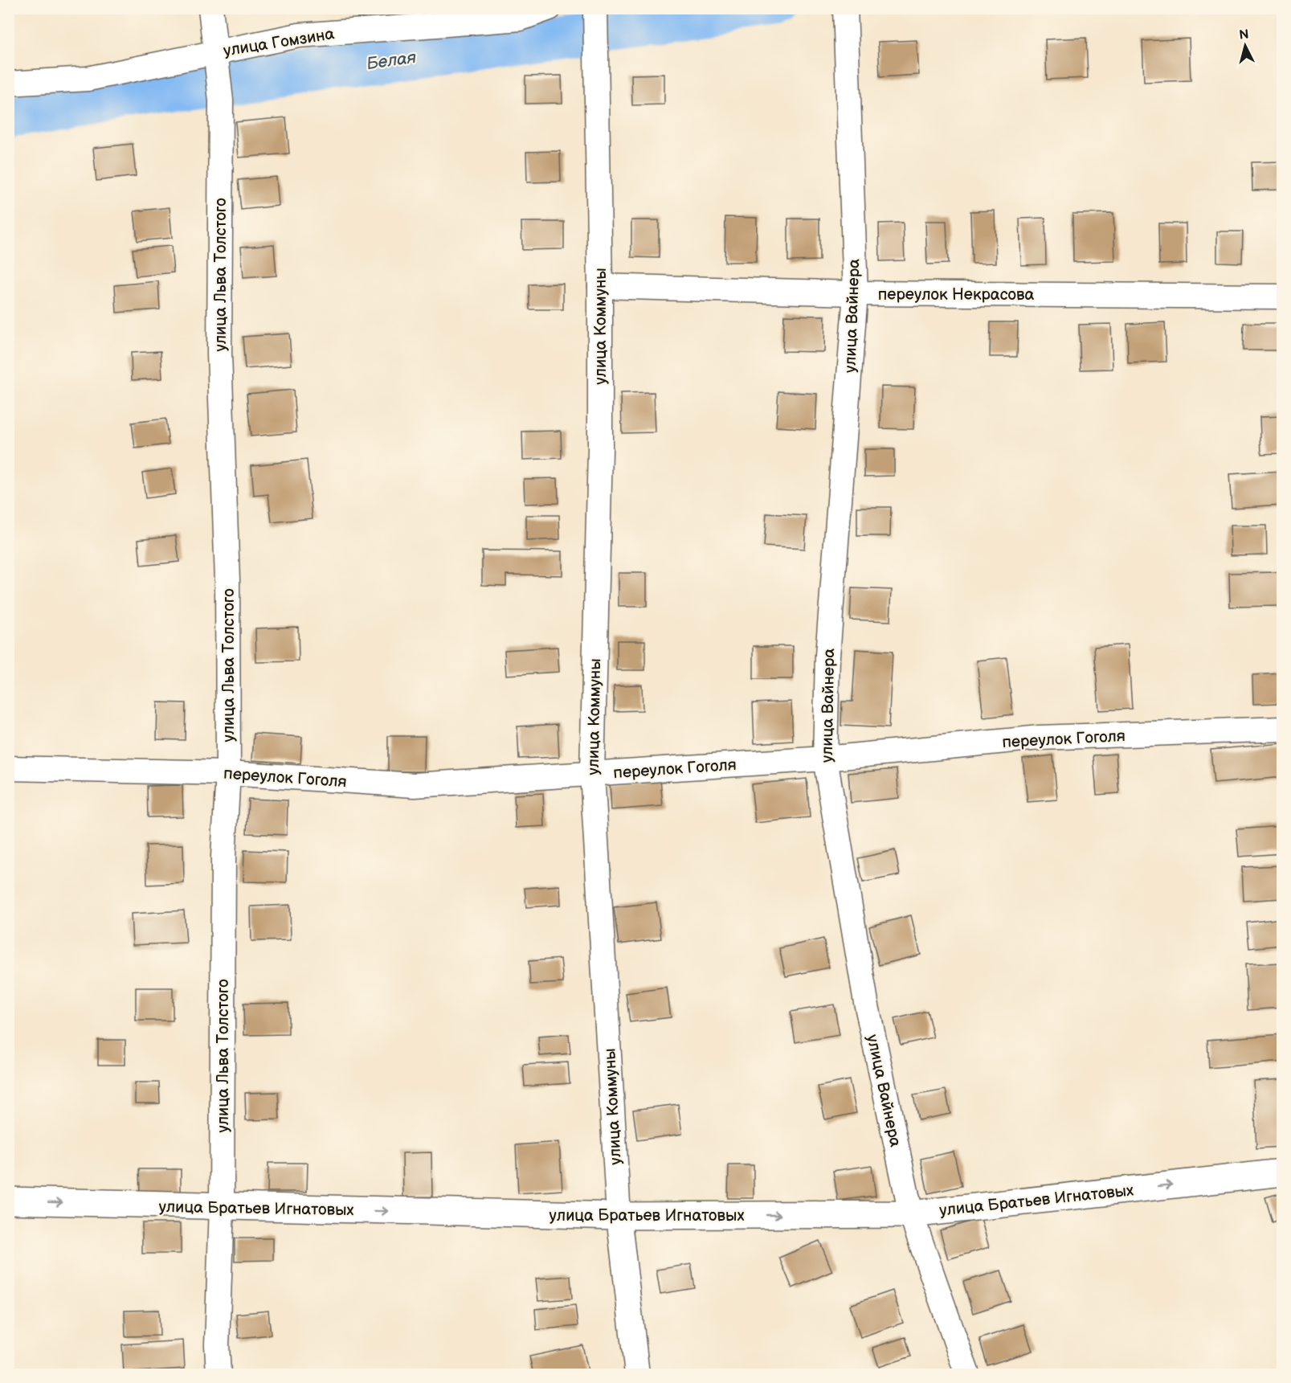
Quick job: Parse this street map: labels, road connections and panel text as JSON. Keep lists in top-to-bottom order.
{
  "streets": {
    "street": [
      "улица Гомзина",
      "улица Льва Толстого",
      "переулок Некрасова",
      "улица Вайнера",
      "улица Коммуны",
      "переулок Гоголя",
      "улица Братьев Игнатовых"
    ]
  },
  "crossings": [
    ["улица Гомзина", "улица Льва Толстого"],
    ["улица Льва Толстого", "переулок Гоголя"],
    ["улица Льва Толстого", "улица Братьев Игнатовых"],
    ["переулок Некрасова", "улица Вайнера"],
    ["переулок Некрасова", "улица Коммуны"],
    ["улица Вайнера", "переулок Гоголя"],
    ["улица Вайнера", "улица Братьев Игнатовых"],
    ["улица Коммуны", "переулок Гоголя"],
    ["улица Коммуны", "улица Братьев Игнатовых"]
  ],
  "one_way": ["улица Братьев Игнатовых"],
  "water": ["Белая"],
  "north": "top"
}
